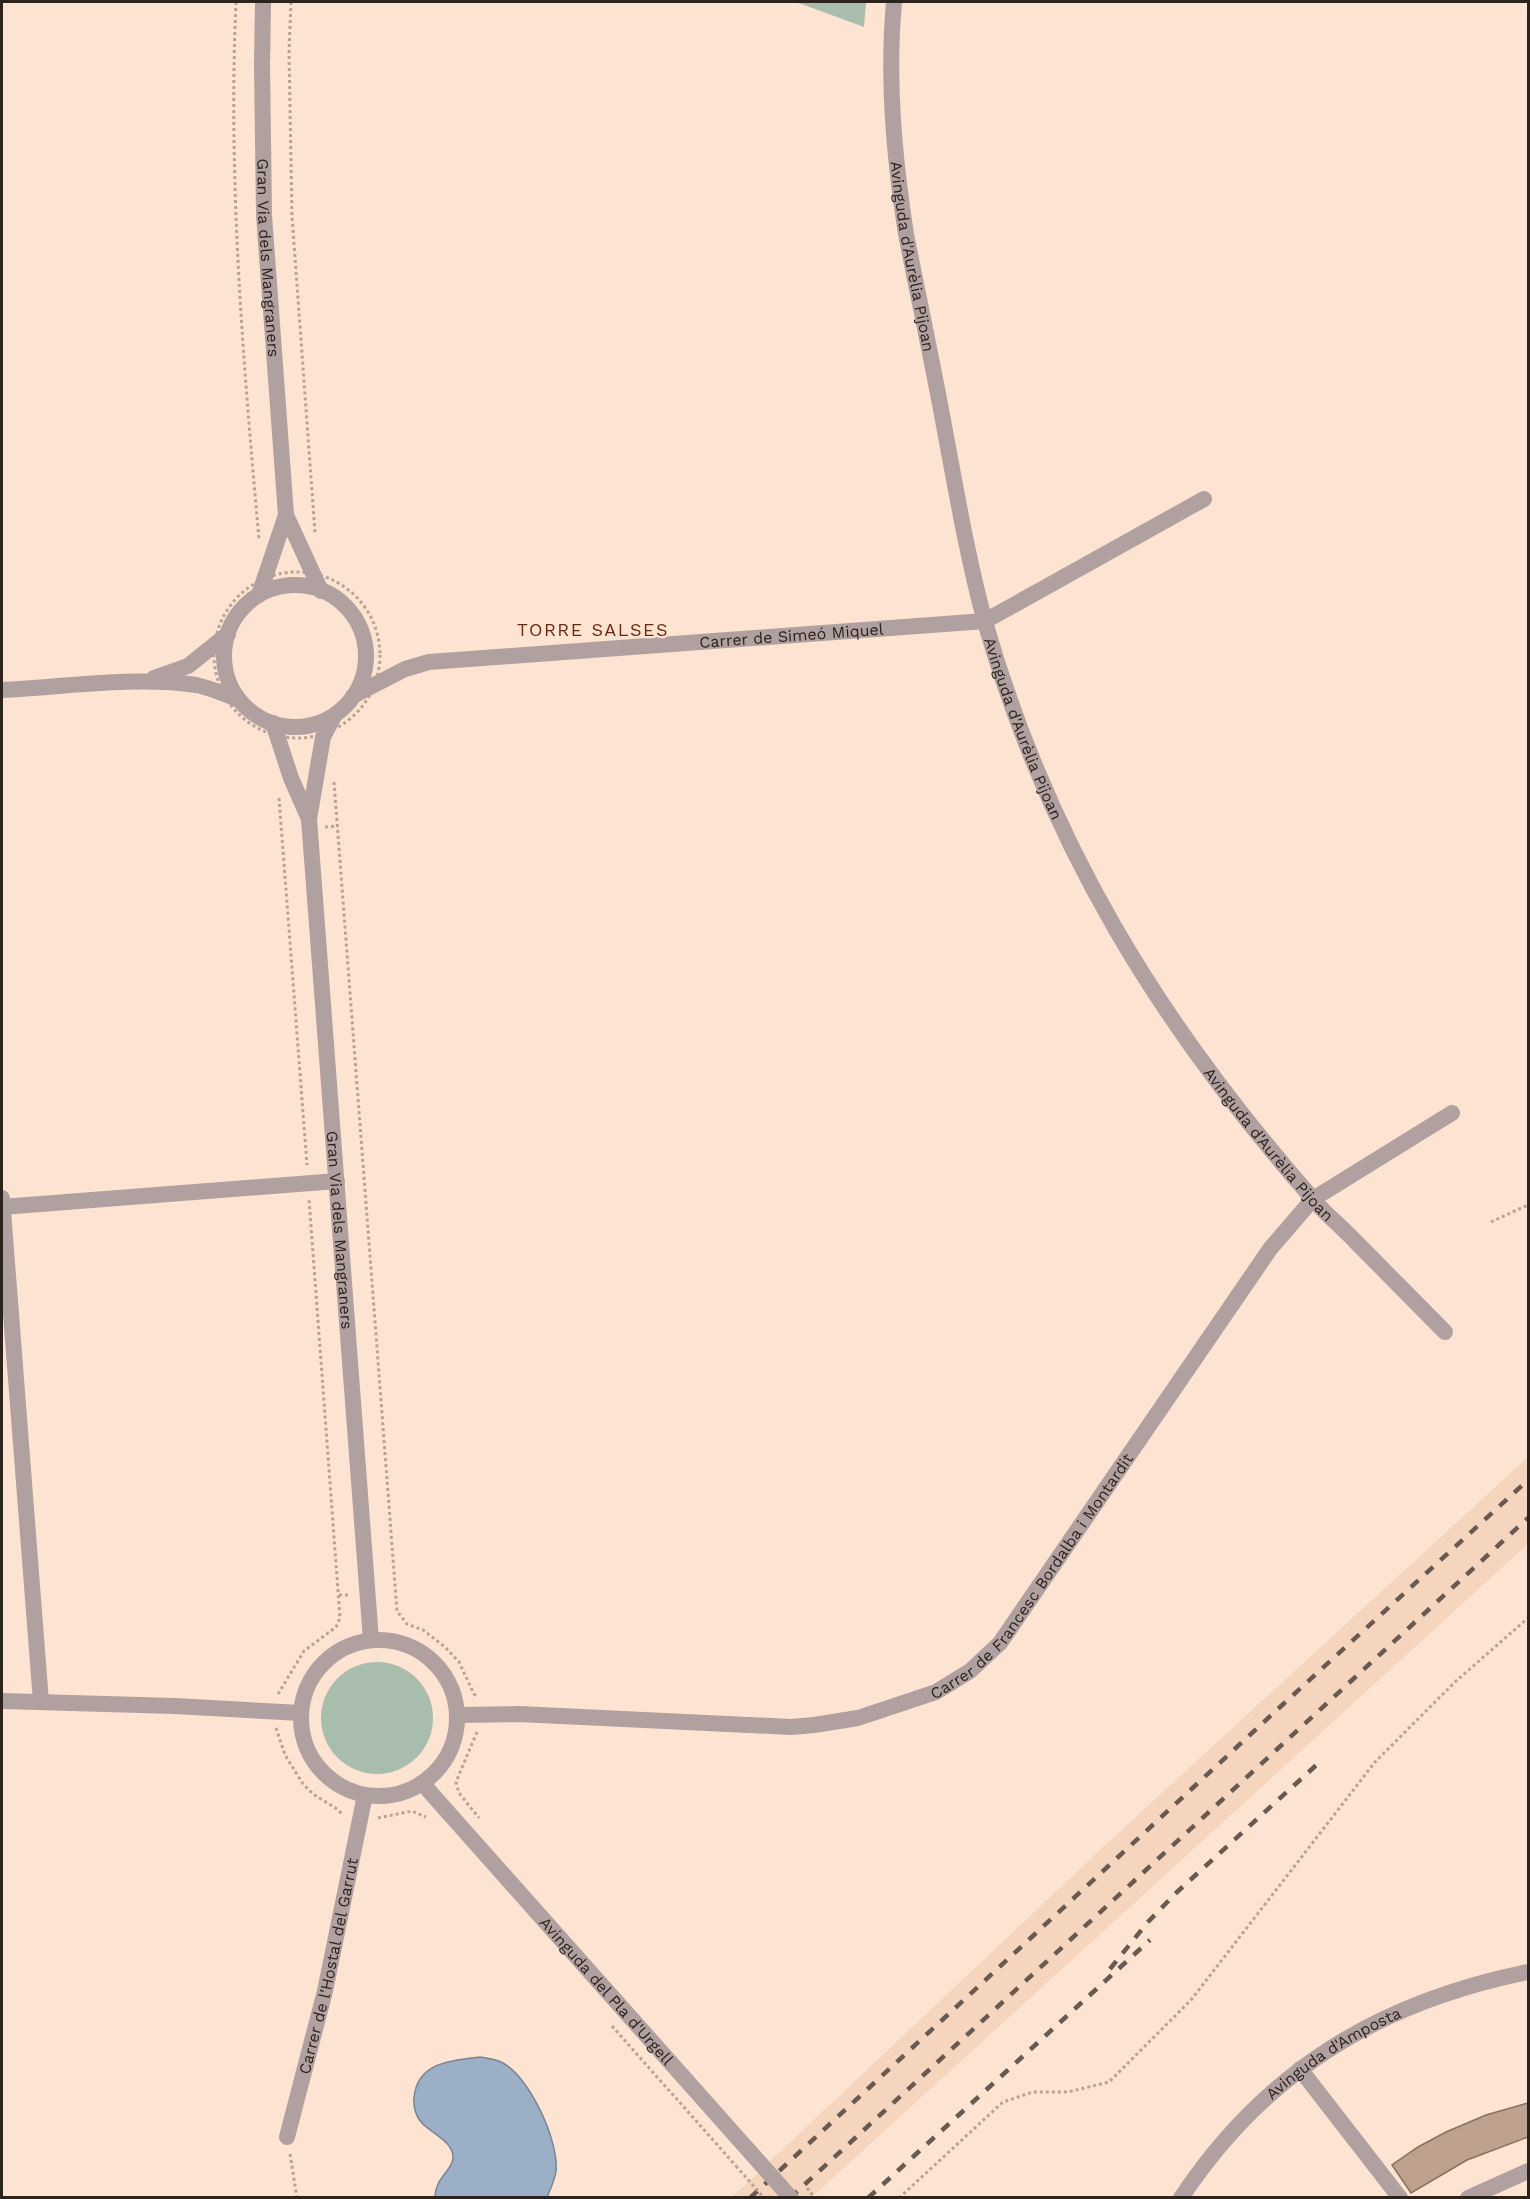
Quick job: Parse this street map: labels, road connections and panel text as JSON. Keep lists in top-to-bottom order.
{
  "streets": {
    "street": [
      "Avinguda d'Aurèlia Pijoan",
      "Gran Via dels Mangraners",
      "Carrer de Simeó Miquel",
      "Carrer de Francesc Bordalba i Montardit",
      "Carrer de l'Hostal del Garrut",
      "Avinguda del Pla d'Urgell",
      "Avinguda d'Amposta"
    ]
  },
  "crossings": [
    ["Avinguda d'Aurèlia Pijoan", "Carrer de Simeó Miquel"],
    ["Avinguda d'Aurèlia Pijoan", "Carrer de Francesc Bordalba i Montardit"],
    ["Gran Via dels Mangraners", "Carrer de Simeó Miquel"],
    ["Gran Via dels Mangraners", "Carrer de Francesc Bordalba i Montardit"],
    ["Gran Via dels Mangraners", "Carrer de l'Hostal del Garrut"],
    ["Gran Via dels Mangraners", "Avinguda del Pla d'Urgell"],
    ["Carrer de Francesc Bordalba i Montardit", "Carrer de l'Hostal del Garrut"],
    ["Carrer de Francesc Bordalba i Montardit", "Avinguda del Pla d'Urgell"],
    ["Carrer de l'Hostal del Garrut", "Avinguda del Pla d'Urgell"]
  ],
  "districts": ["TORRE SALSES"]
}
